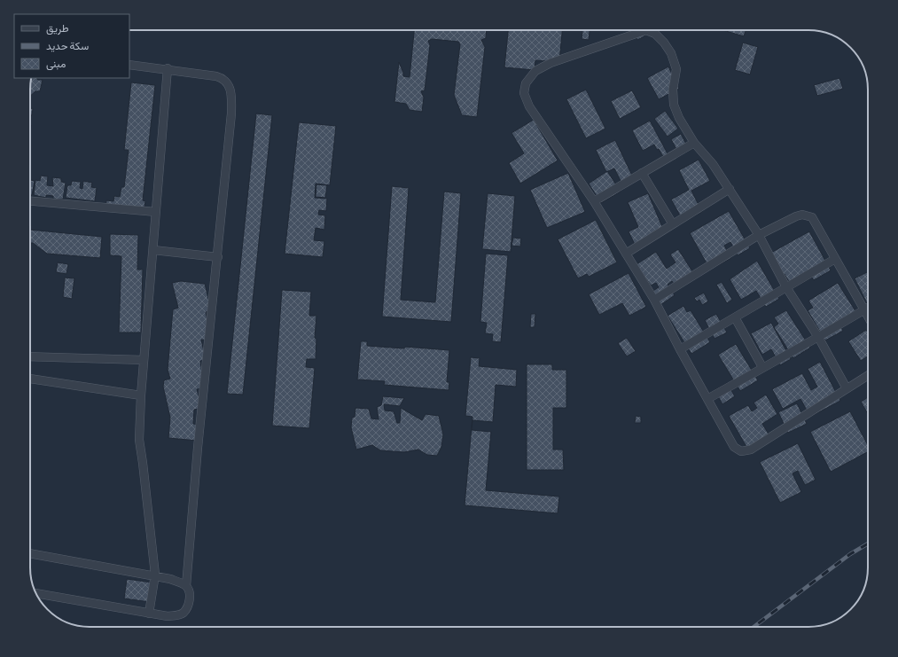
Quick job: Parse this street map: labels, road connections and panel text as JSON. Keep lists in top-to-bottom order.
{
  "legend": ["طريق", "سكة حديد", "مبنى"]
}
